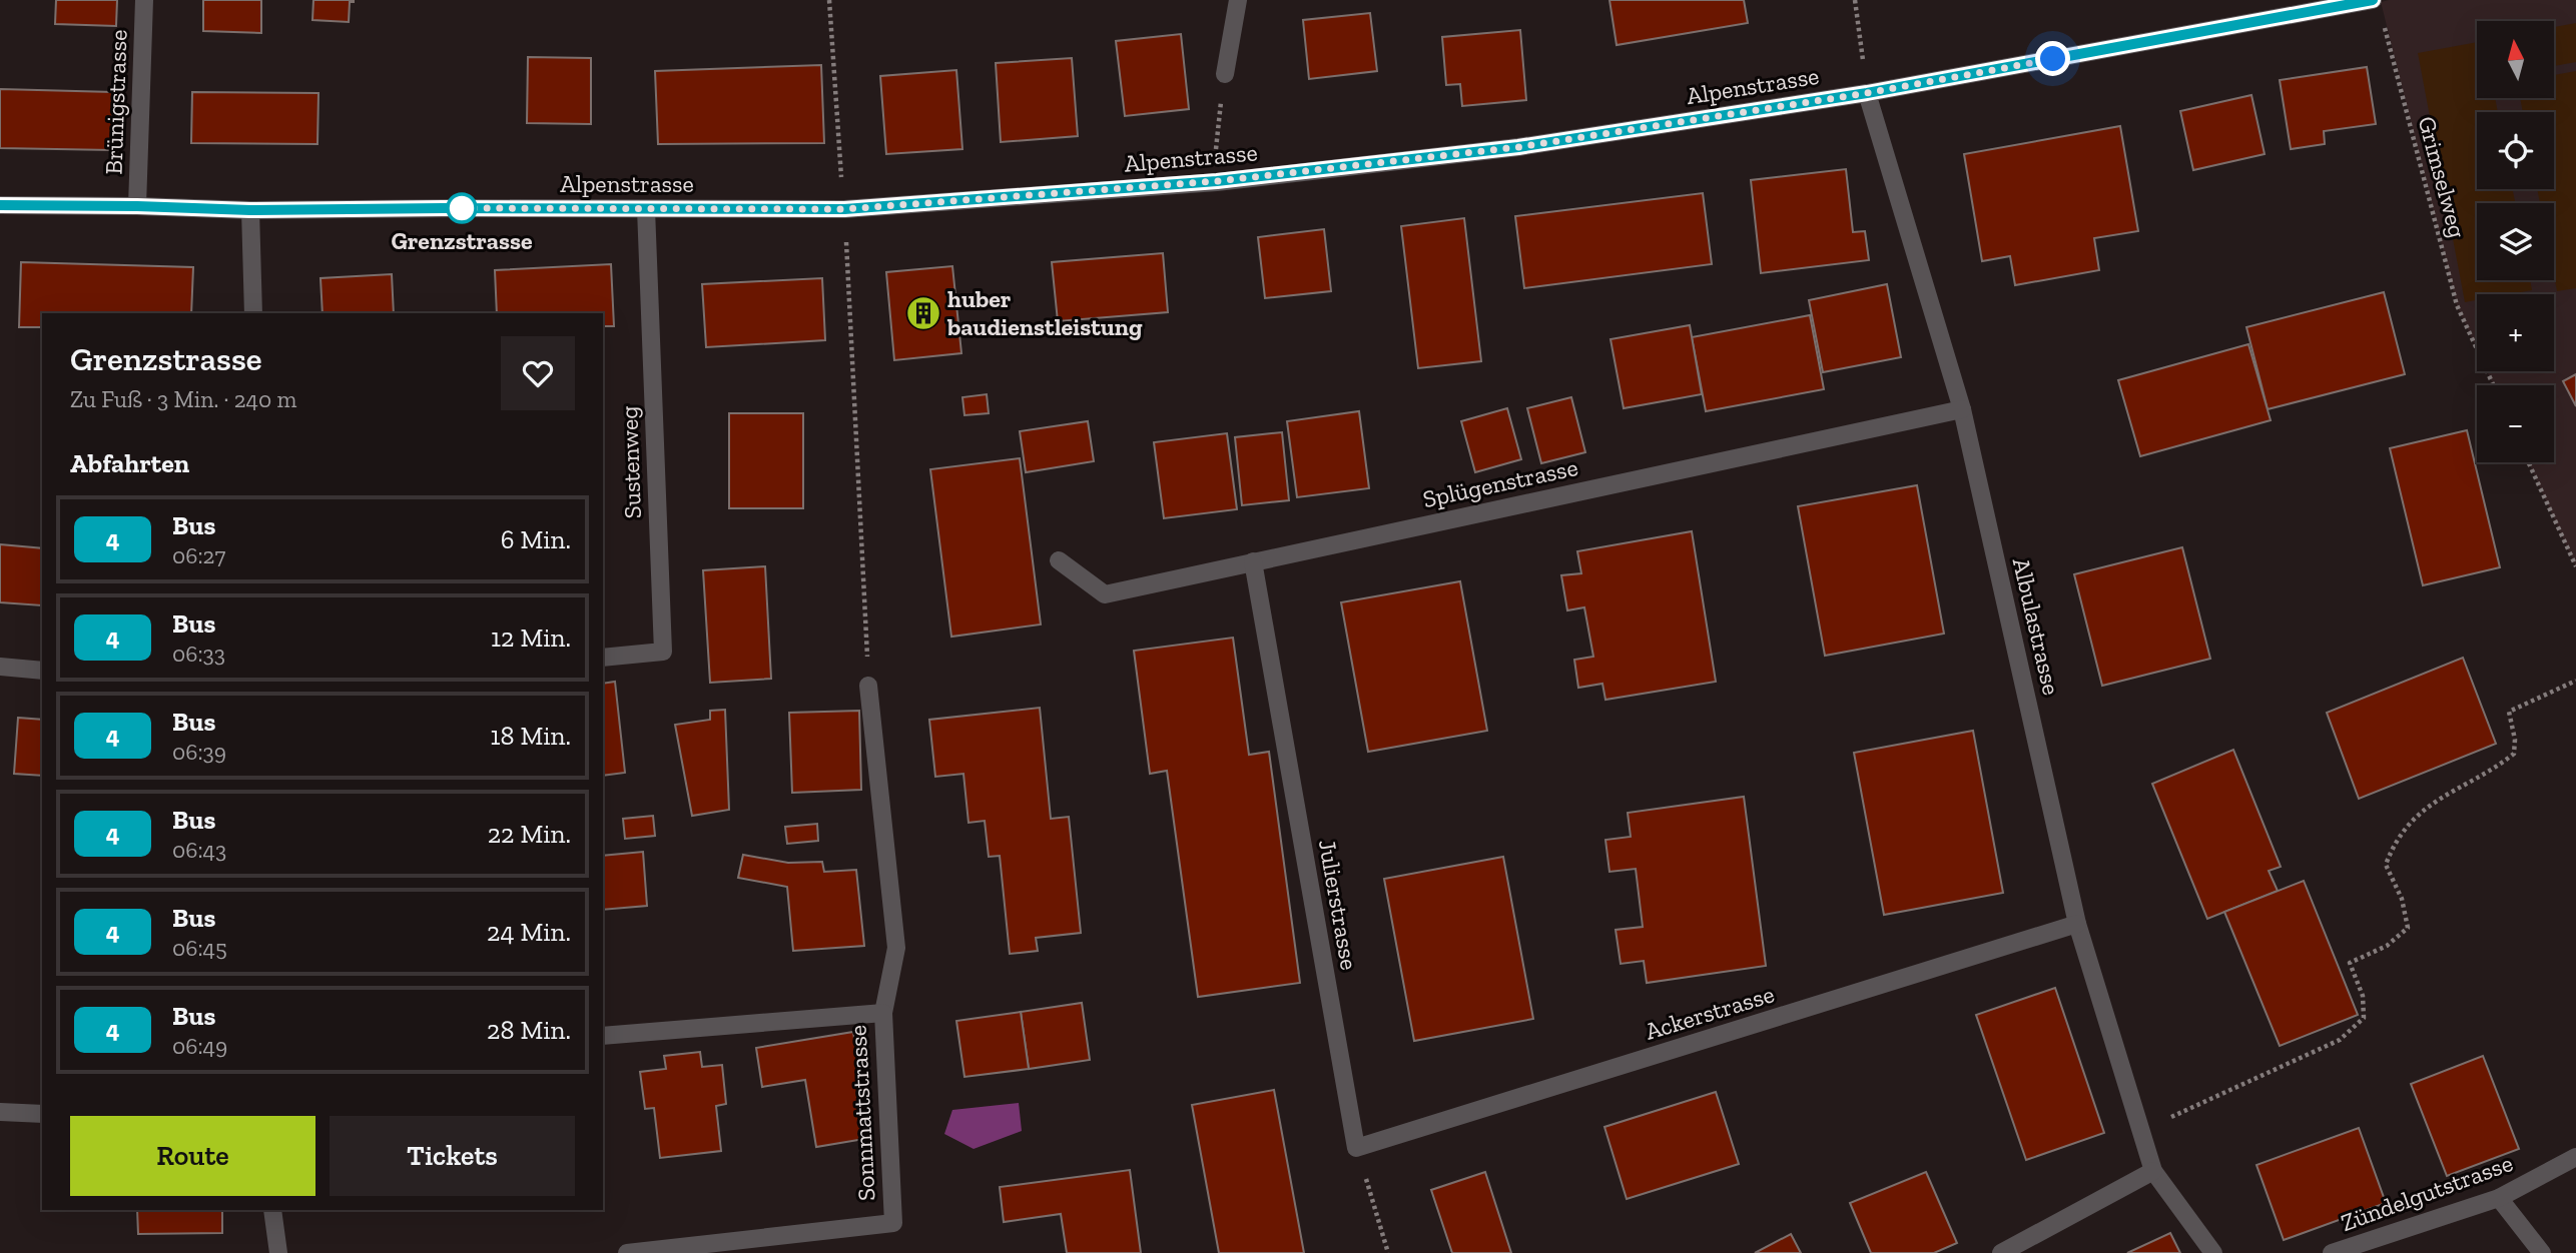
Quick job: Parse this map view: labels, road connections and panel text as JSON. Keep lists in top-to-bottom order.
{
  "streets": {
    "street": [
      "Alpenstrasse",
      "Brünigstrasse",
      "Sustenweg",
      "Splügenstrasse",
      "Albulastrasse",
      "Julierstrasse",
      "Ackerstrasse",
      "Sonnmattstrasse",
      "Zündelgutstrasse"
    ],
    "path": ["Grimselweg"]
  },
  "crossings": [
    ["Alpenstrasse", "Brünigstrasse"],
    ["Alpenstrasse", "Sustenweg"],
    ["Alpenstrasse", "Albulastrasse"],
    ["Splügenstrasse", "Albulastrasse"],
    ["Splügenstrasse", "Julierstrasse"],
    ["Albulastrasse", "Ackerstrasse"],
    ["Julierstrasse", "Ackerstrasse"]
  ],
  "places": {
    "other": ["Grenzstrasse"],
    "building": ["huber baudienstleistung"]
  },
  "lines": ["bus line 4"],
  "north": "top",
  "page": {
    "map_buttons": ["+", "−"],
    "heading": [
      ["Grenzstrasse", "Zu Fuß · 3 Min. · 240 m"],
      "Abfahrten"
    ],
    "list": [
      {
        "mark": "4",
        "name": "Bus",
        "note": "06:27",
        "value": "6 Min."
      },
      {
        "mark": "4",
        "name": "Bus",
        "note": "06:33",
        "value": "12 Min."
      },
      {
        "mark": "4",
        "name": "Bus",
        "note": "06:39",
        "value": "18 Min."
      },
      {
        "mark": "4",
        "name": "Bus",
        "note": "06:43",
        "value": "22 Min."
      },
      {
        "mark": "4",
        "name": "Bus",
        "note": "06:45",
        "value": "24 Min."
      },
      {
        "mark": "4",
        "name": "Bus",
        "note": "06:49",
        "value": "28 Min."
      }
    ],
    "buttons": ["Route", "Tickets"]
  }
}
